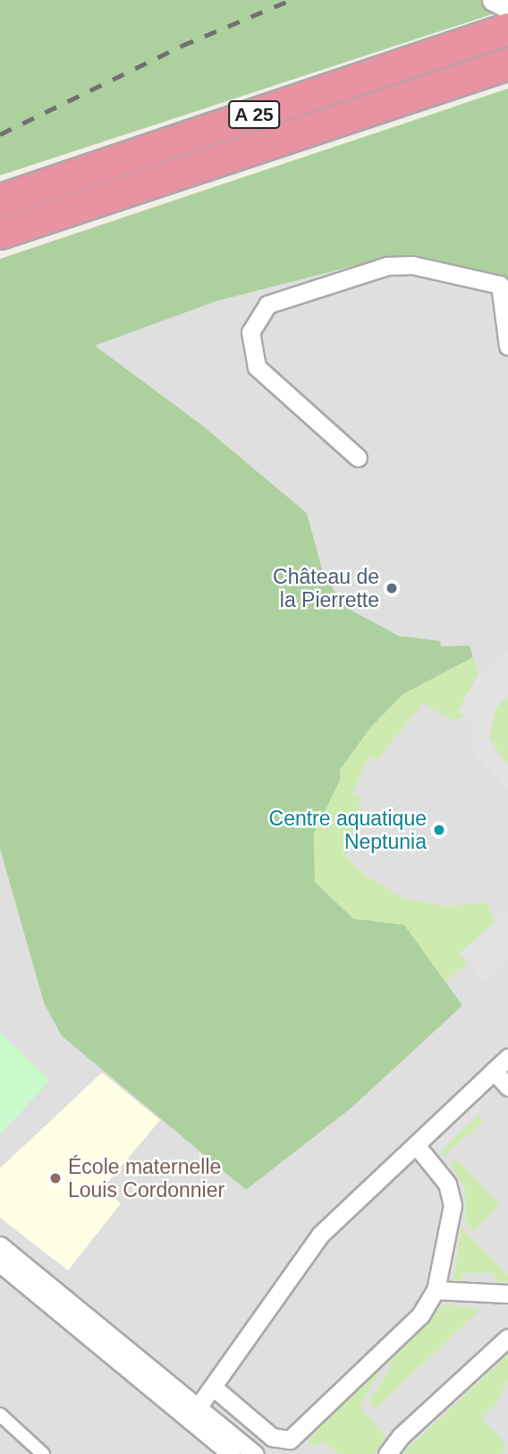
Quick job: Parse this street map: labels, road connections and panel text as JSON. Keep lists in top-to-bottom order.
{
  "streets": {
    "highway": ["A 25"]
  },
  "places": ["Château de la Pierrette", "Centre aquatique Neptunia", "École maternelle Louis Cordonnier"]
}
